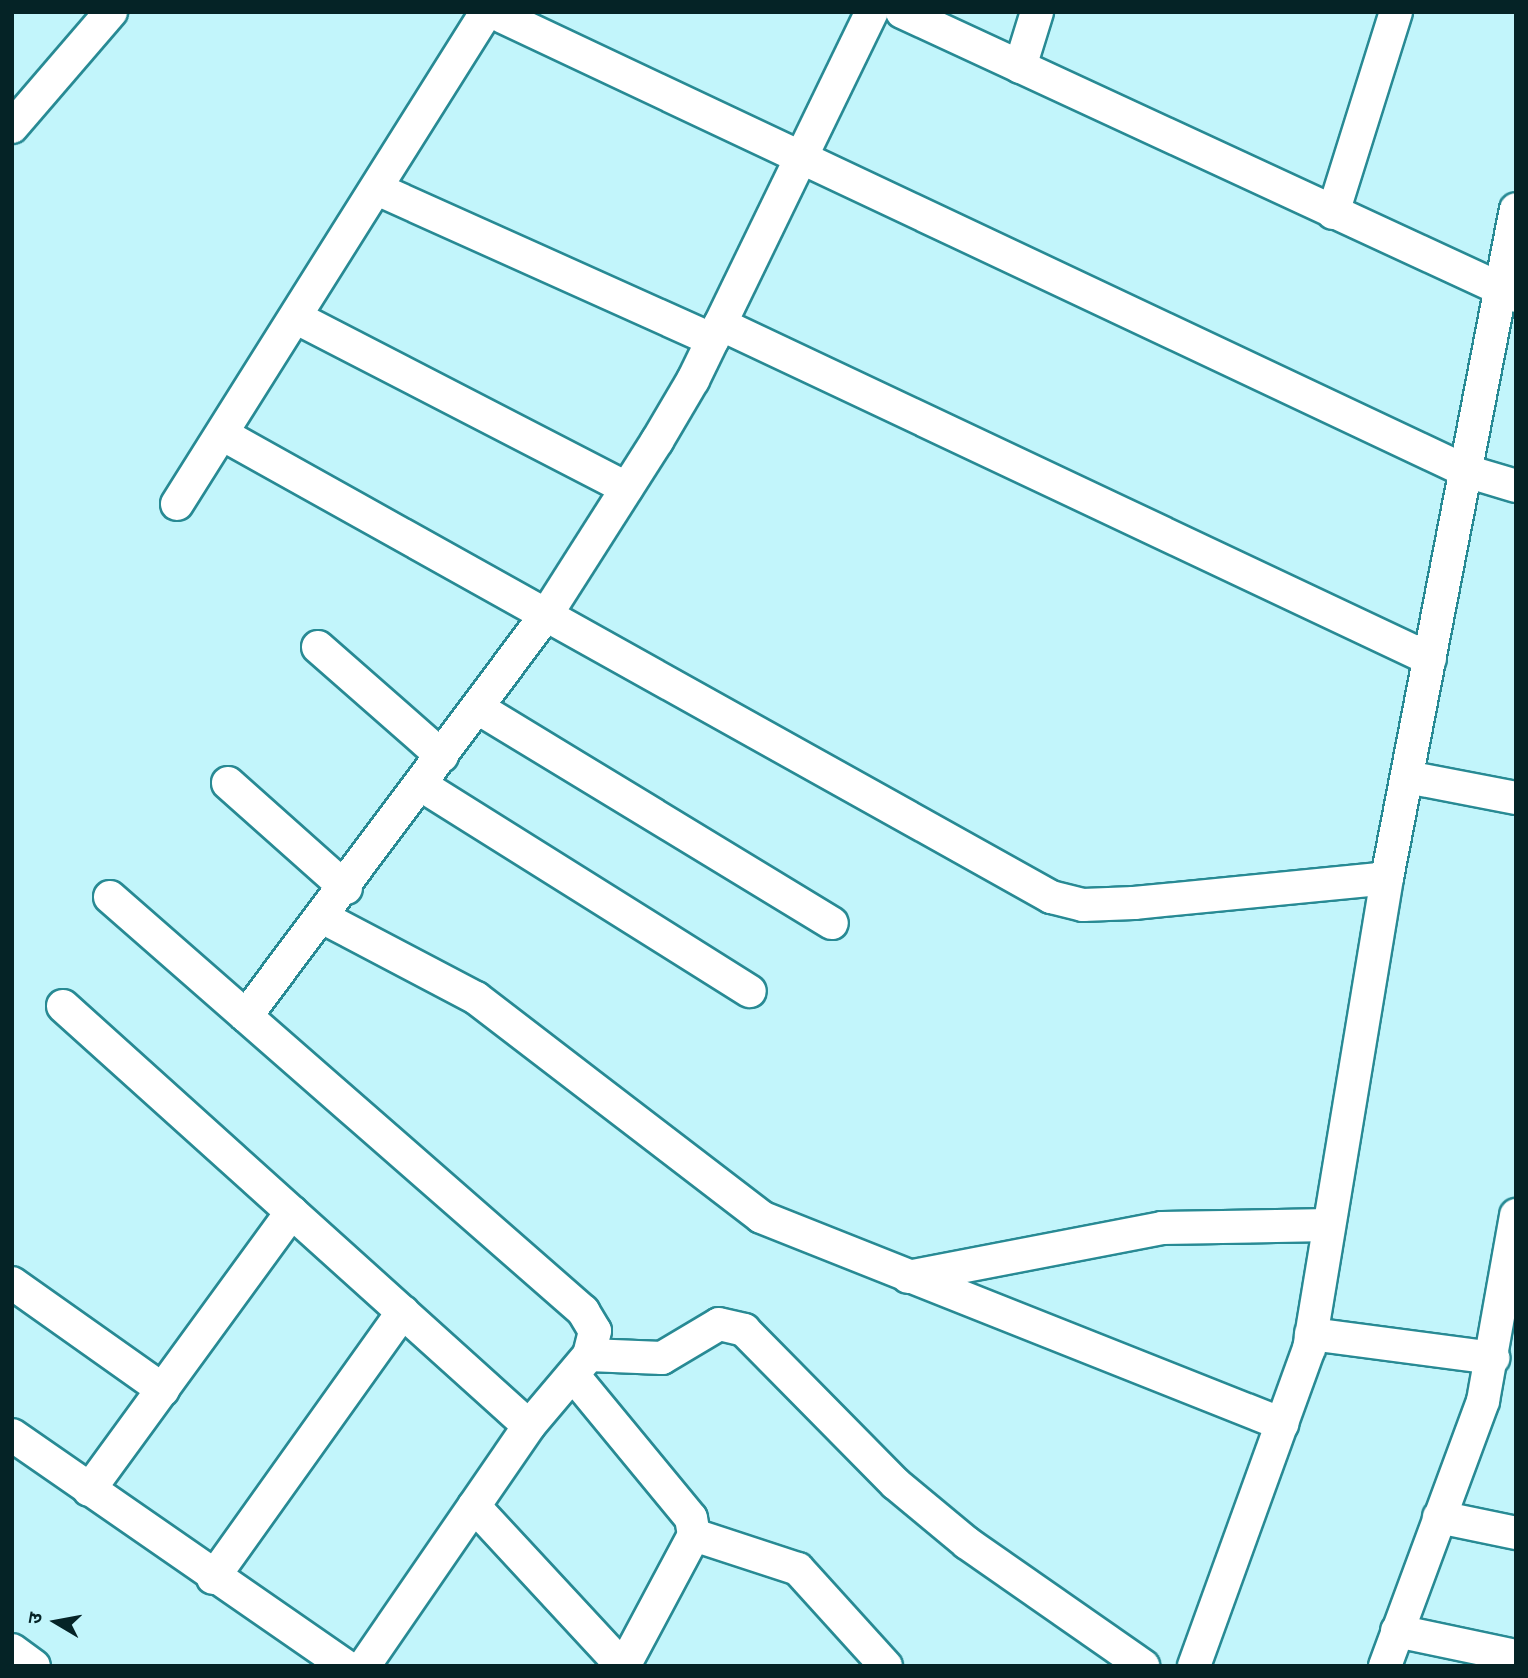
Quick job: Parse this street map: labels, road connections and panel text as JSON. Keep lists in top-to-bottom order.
{
  "north": "left"
}
